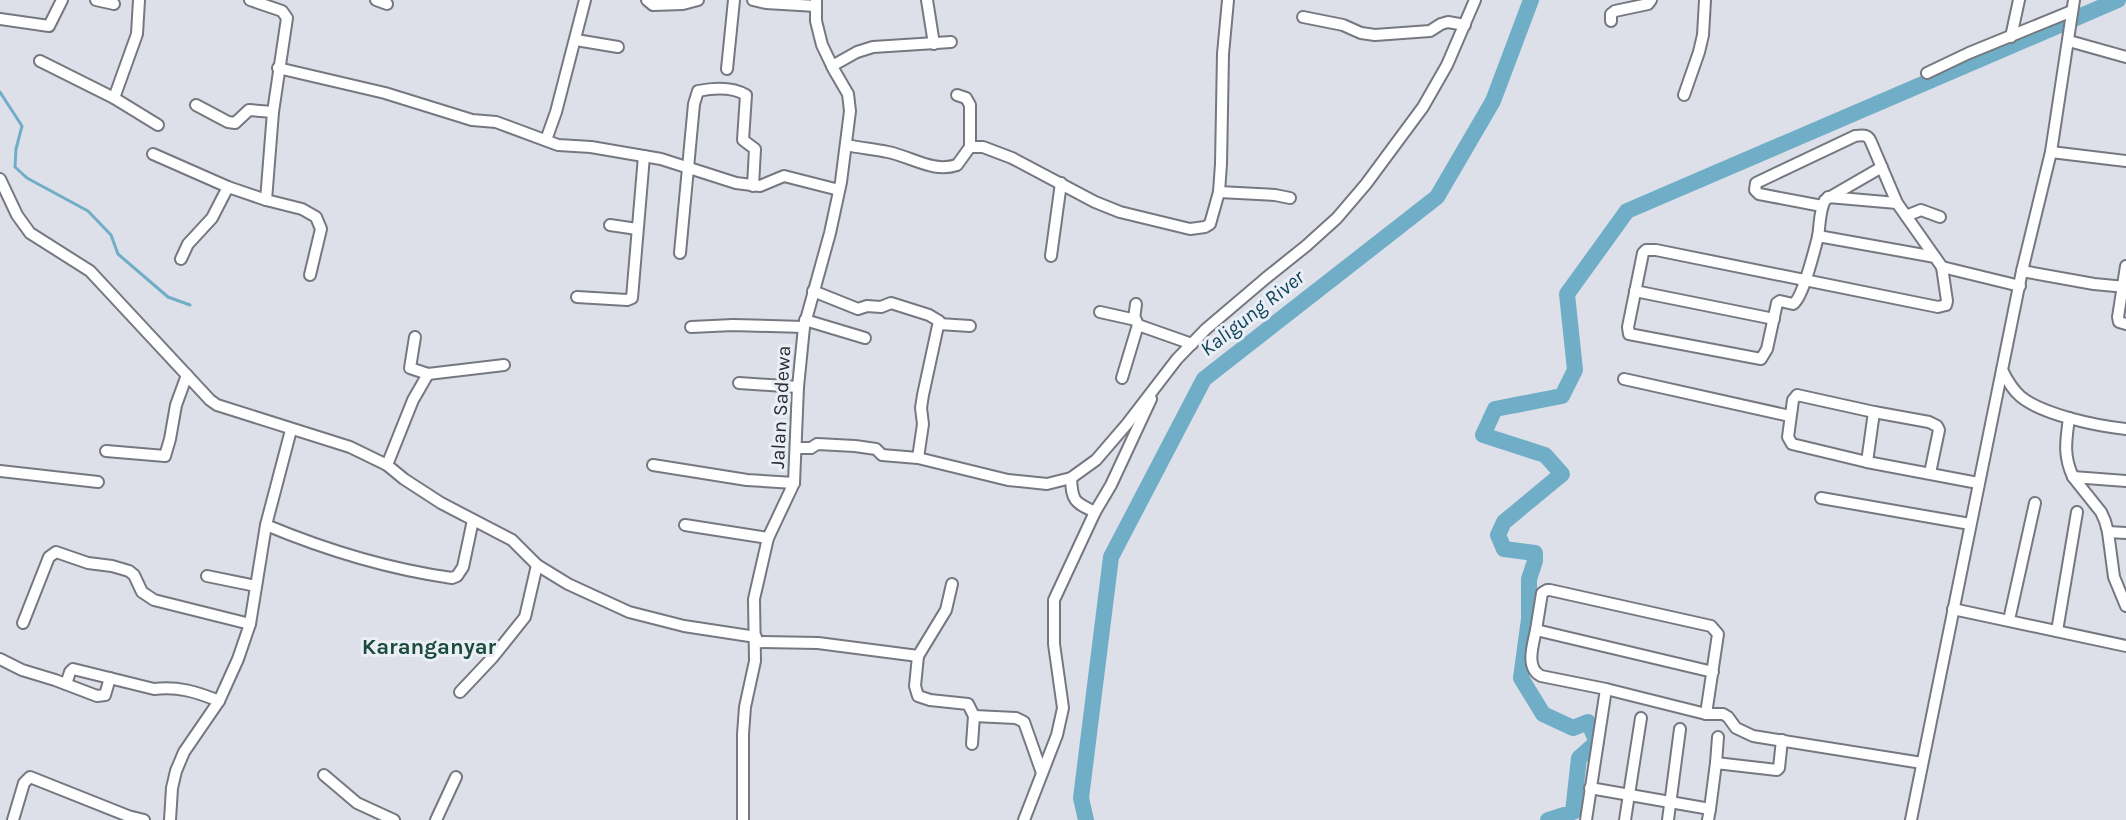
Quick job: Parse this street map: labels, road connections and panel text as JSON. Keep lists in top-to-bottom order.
{
  "streets": {
    "street": ["Jalan Sadewa"]
  },
  "districts": ["Karanganyar"],
  "water": ["Kaligung River"]
}
